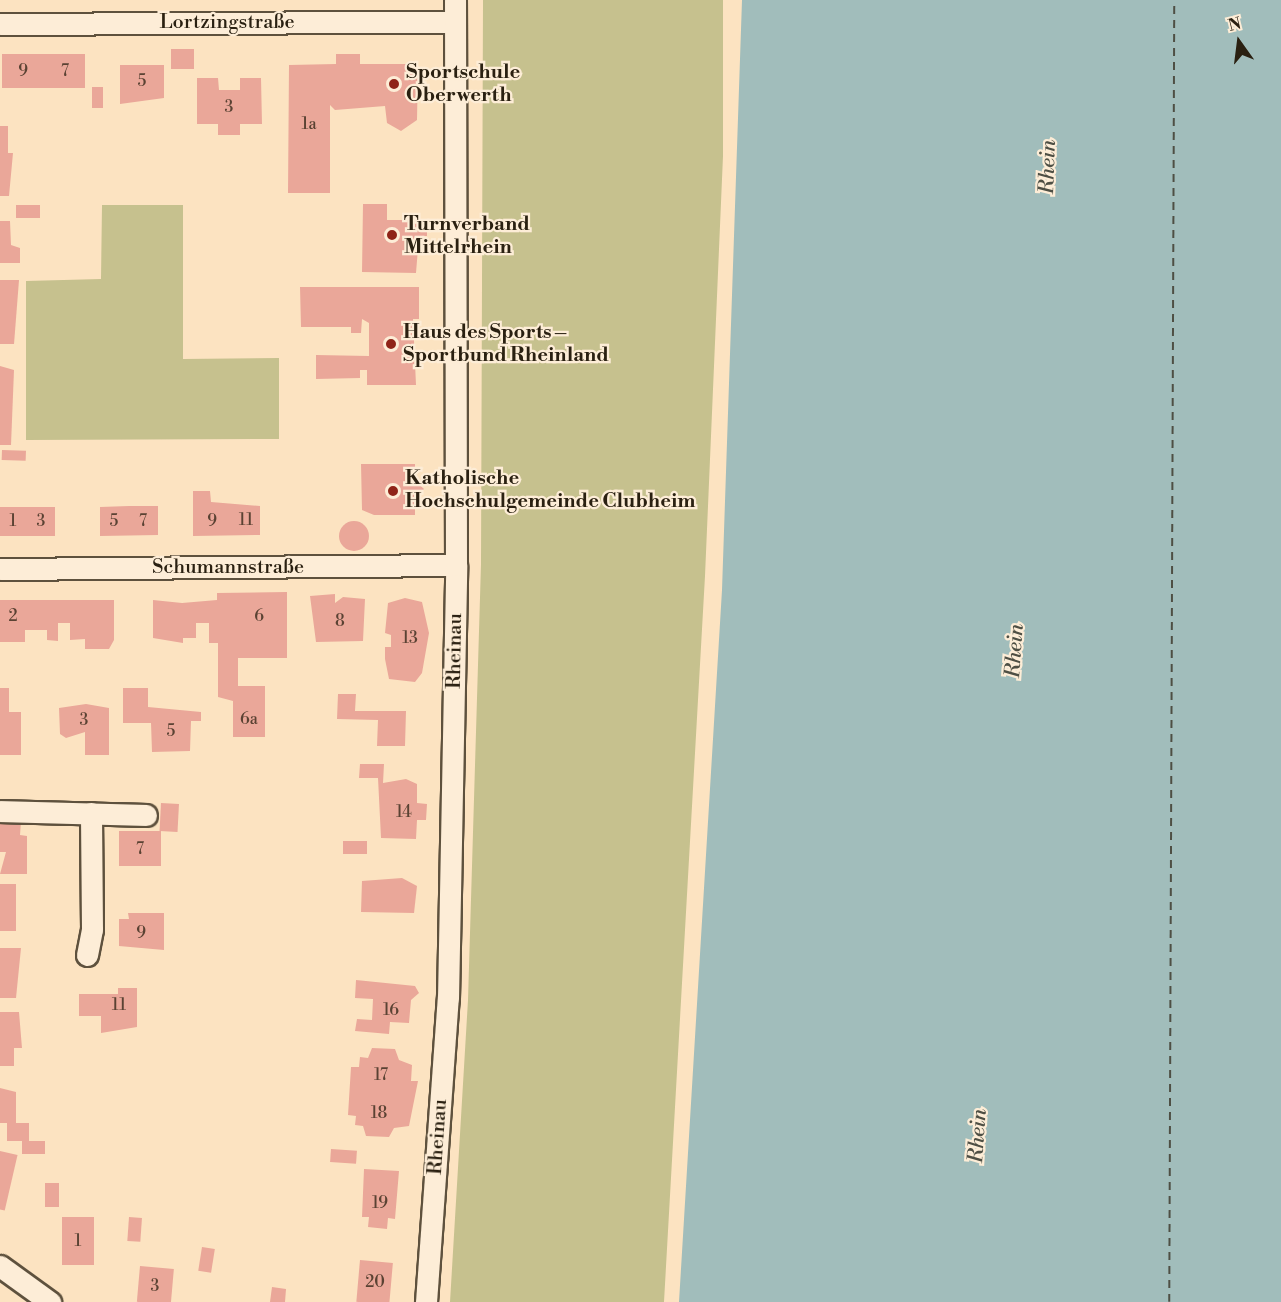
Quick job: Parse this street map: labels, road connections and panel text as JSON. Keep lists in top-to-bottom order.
{
  "streets": {
    "street": ["Lortzingstraße", "Schumannstraße", "Rheinau"]
  },
  "crossings": [
    ["Lortzingstraße", "Rheinau"],
    ["Schumannstraße", "Rheinau"]
  ],
  "water": ["Rhein"],
  "places": [
    "Sportschule Oberwerth",
    "Turnverband Mittelrhein",
    "Haus des Sports – Sportbund Rheinland",
    "Katholische Hochschulgemeinde Clubheim"
  ],
  "house_numbers": [
    "9",
    "7",
    "5",
    "3",
    "1a",
    "11",
    "1",
    "3",
    "5",
    "7",
    "9",
    "2",
    "6",
    "8",
    "13",
    "6a",
    "3",
    "5",
    "14",
    "7",
    "9",
    "11",
    "16",
    "17",
    "18",
    "19",
    "1",
    "20",
    "3"
  ],
  "north": "top"
}
